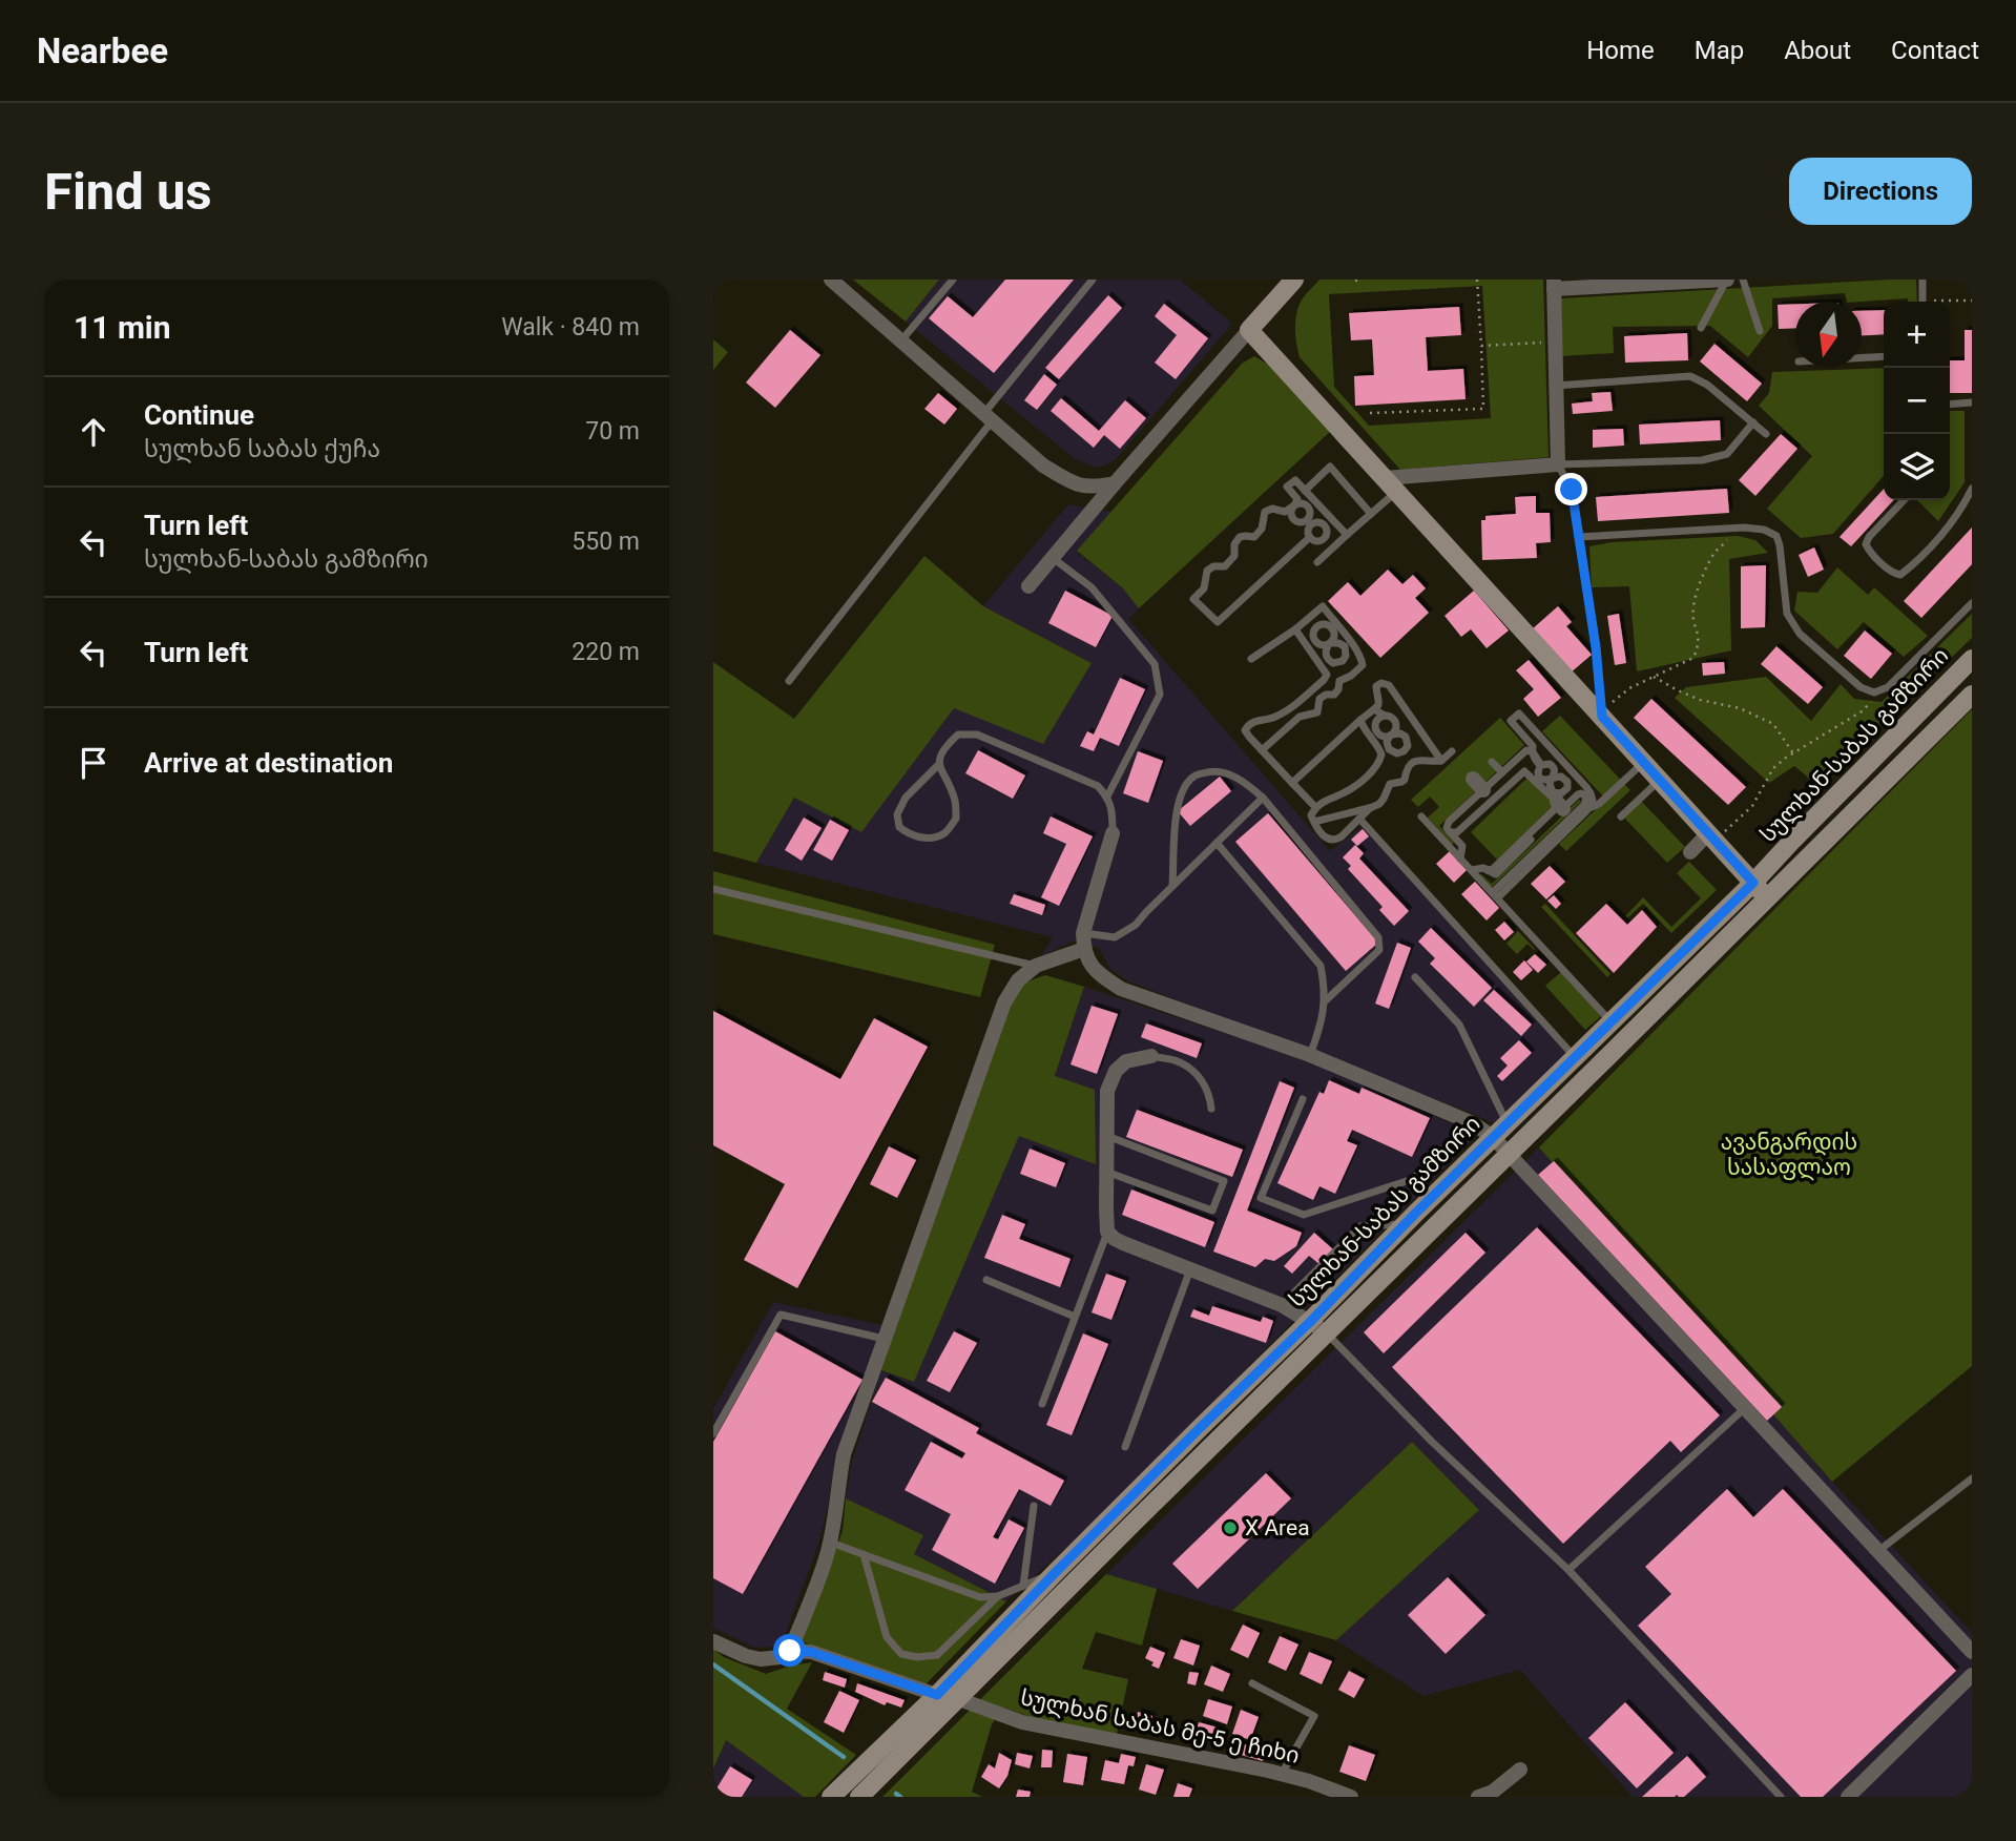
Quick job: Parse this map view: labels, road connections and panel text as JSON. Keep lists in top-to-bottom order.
{
  "streets": {
    "main road": ["სულხან-საბას გამზირი"],
    "street": ["სულხან საბას მე-5 ე ჩიხი"]
  },
  "crossings": [
    ["სულხან-საბას გამზირი", "სულხან საბას მე-5 ე ჩიხი"]
  ],
  "parks": ["ავანგარდის სასაფლაო"],
  "places": ["X Area"],
  "north": "bottom",
  "page": {
    "header": "Nearbee",
    "nav": [
      "Home",
      "Map",
      "About",
      "Contact"
    ],
    "buttons": "Directions",
    "title": "Find us",
    "heading": ["11 min", "Walk · 840 m"],
    "map_buttons": ["+", "−"],
    "list": [
      ["Continue", "სულხან საბას ქუჩა", "70 m"],
      ["Turn left", "სულხან-საბას გამზირი", "550 m"],
      ["Turn left", "220 m"],
      "Arrive at destination"
    ]
  }
}
